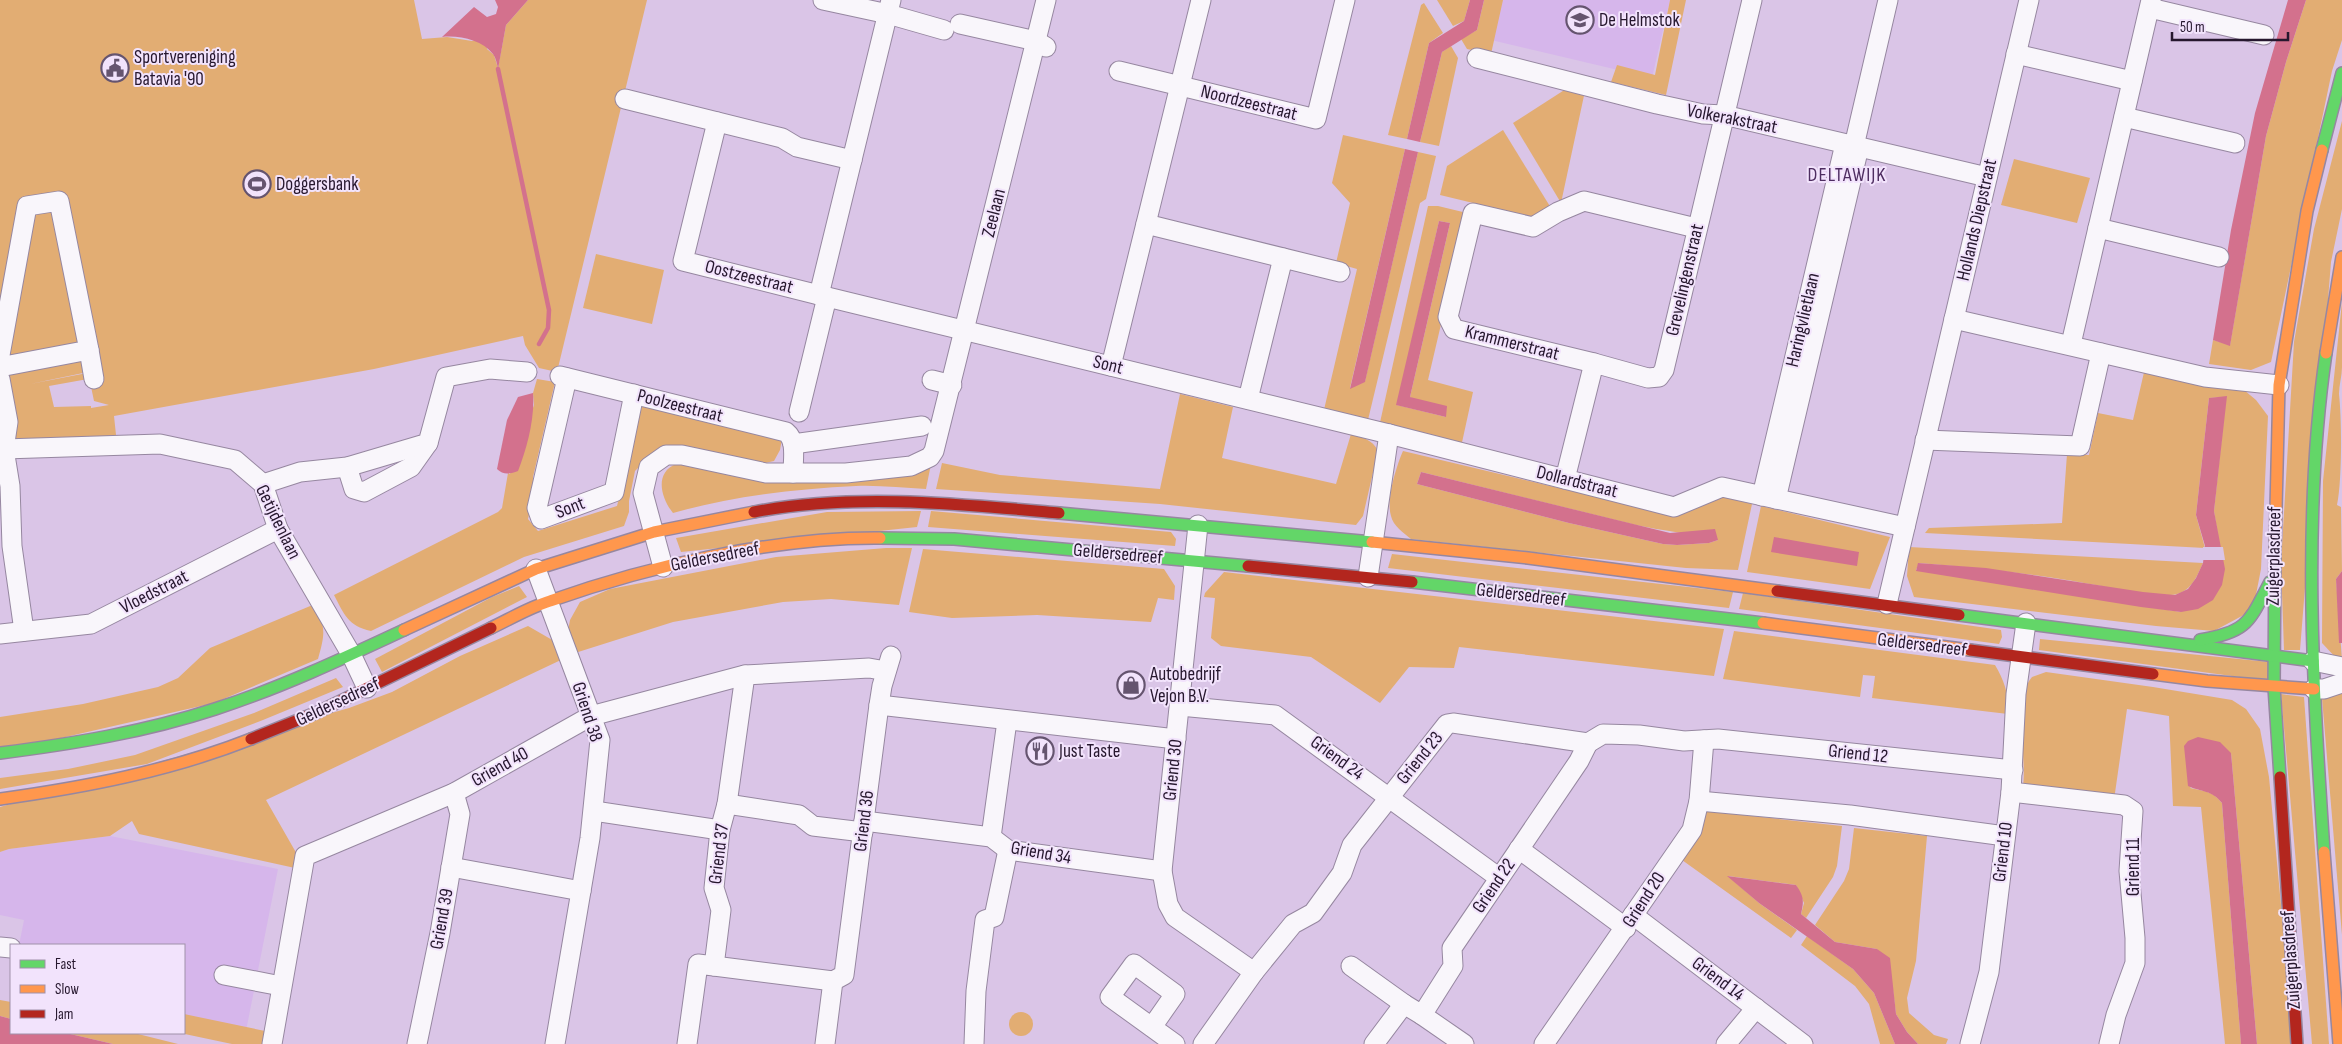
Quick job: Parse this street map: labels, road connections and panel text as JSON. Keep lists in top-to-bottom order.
{
  "streets": {
    "main road": ["Geldersedreef", "Zuigerplasdreef"],
    "street": [
      "Noordzeestraat",
      "Volkerakstraat",
      "Zeelaan",
      "Hollands Diepstraat",
      "Oostzeestraat",
      "Grevelingenstraat",
      "Haringvlietlaan",
      "Krammerstraat",
      "Sont",
      "Poolzeestraat",
      "Dollardstraat",
      "Getijdenlaan",
      "Vloedstraat",
      "Griend 38",
      "Griend 12",
      "Griend 24",
      "Griend 23",
      "Griend 40",
      "Griend 30",
      "Griend 36",
      "Griend 10",
      "Griend 34",
      "Griend 37",
      "Griend 11",
      "Griend 22",
      "Griend 20",
      "Griend 39",
      "Griend 14"
    ]
  },
  "crossings": [
    ["Noordzeestraat", "Sont"],
    ["Volkerakstraat", "Hollands Diepstraat"],
    ["Volkerakstraat", "Grevelingenstraat"],
    ["Volkerakstraat", "Haringvlietlaan"],
    ["Zeelaan", "Sont"],
    ["Hollands Diepstraat", "Dollardstraat"],
    ["Hollands Diepstraat", "Geldersedreef"],
    ["Oostzeestraat", "Sont"],
    ["Grevelingenstraat", "Krammerstraat"],
    ["Haringvlietlaan", "Dollardstraat"],
    ["Sont", "Poolzeestraat"],
    ["Sont", "Dollardstraat"],
    ["Getijdenlaan", "Geldersedreef"],
    ["Getijdenlaan", "Vloedstraat"],
    ["Geldersedreef", "Zuigerplasdreef"],
    ["Geldersedreef", "Griend 38"],
    ["Geldersedreef", "Griend 30"],
    ["Geldersedreef", "Griend 10"],
    ["Griend 38", "Griend 40"],
    ["Griend 12", "Griend 10"],
    ["Griend 12", "Griend 20"],
    ["Griend 24", "Griend 23"],
    ["Griend 24", "Griend 30"],
    ["Griend 24", "Griend 22"],
    ["Griend 23", "Griend 30"],
    ["Griend 23", "Griend 22"],
    ["Griend 40", "Griend 36"],
    ["Griend 40", "Griend 37"],
    ["Griend 40", "Griend 39"],
    ["Griend 30", "Griend 34"],
    ["Griend 36", "Griend 34"],
    ["Griend 10", "Griend 11"],
    ["Griend 34", "Griend 37"],
    ["Griend 22", "Griend 14"],
    ["Griend 20", "Griend 14"]
  ],
  "districts": ["DELTAWIJK"],
  "places": {
    "school or university": ["De Helmstok"],
    "public building": ["Sportvereniging Batavia '90"],
    "sports": ["Doggersbank"],
    "shop": ["Autobedrijf Vejon B.V."],
    "restaurant": ["Just Taste"]
  },
  "legend": ["Fast", "Slow", "Jam"],
  "scale_bar": "50 m"
}
